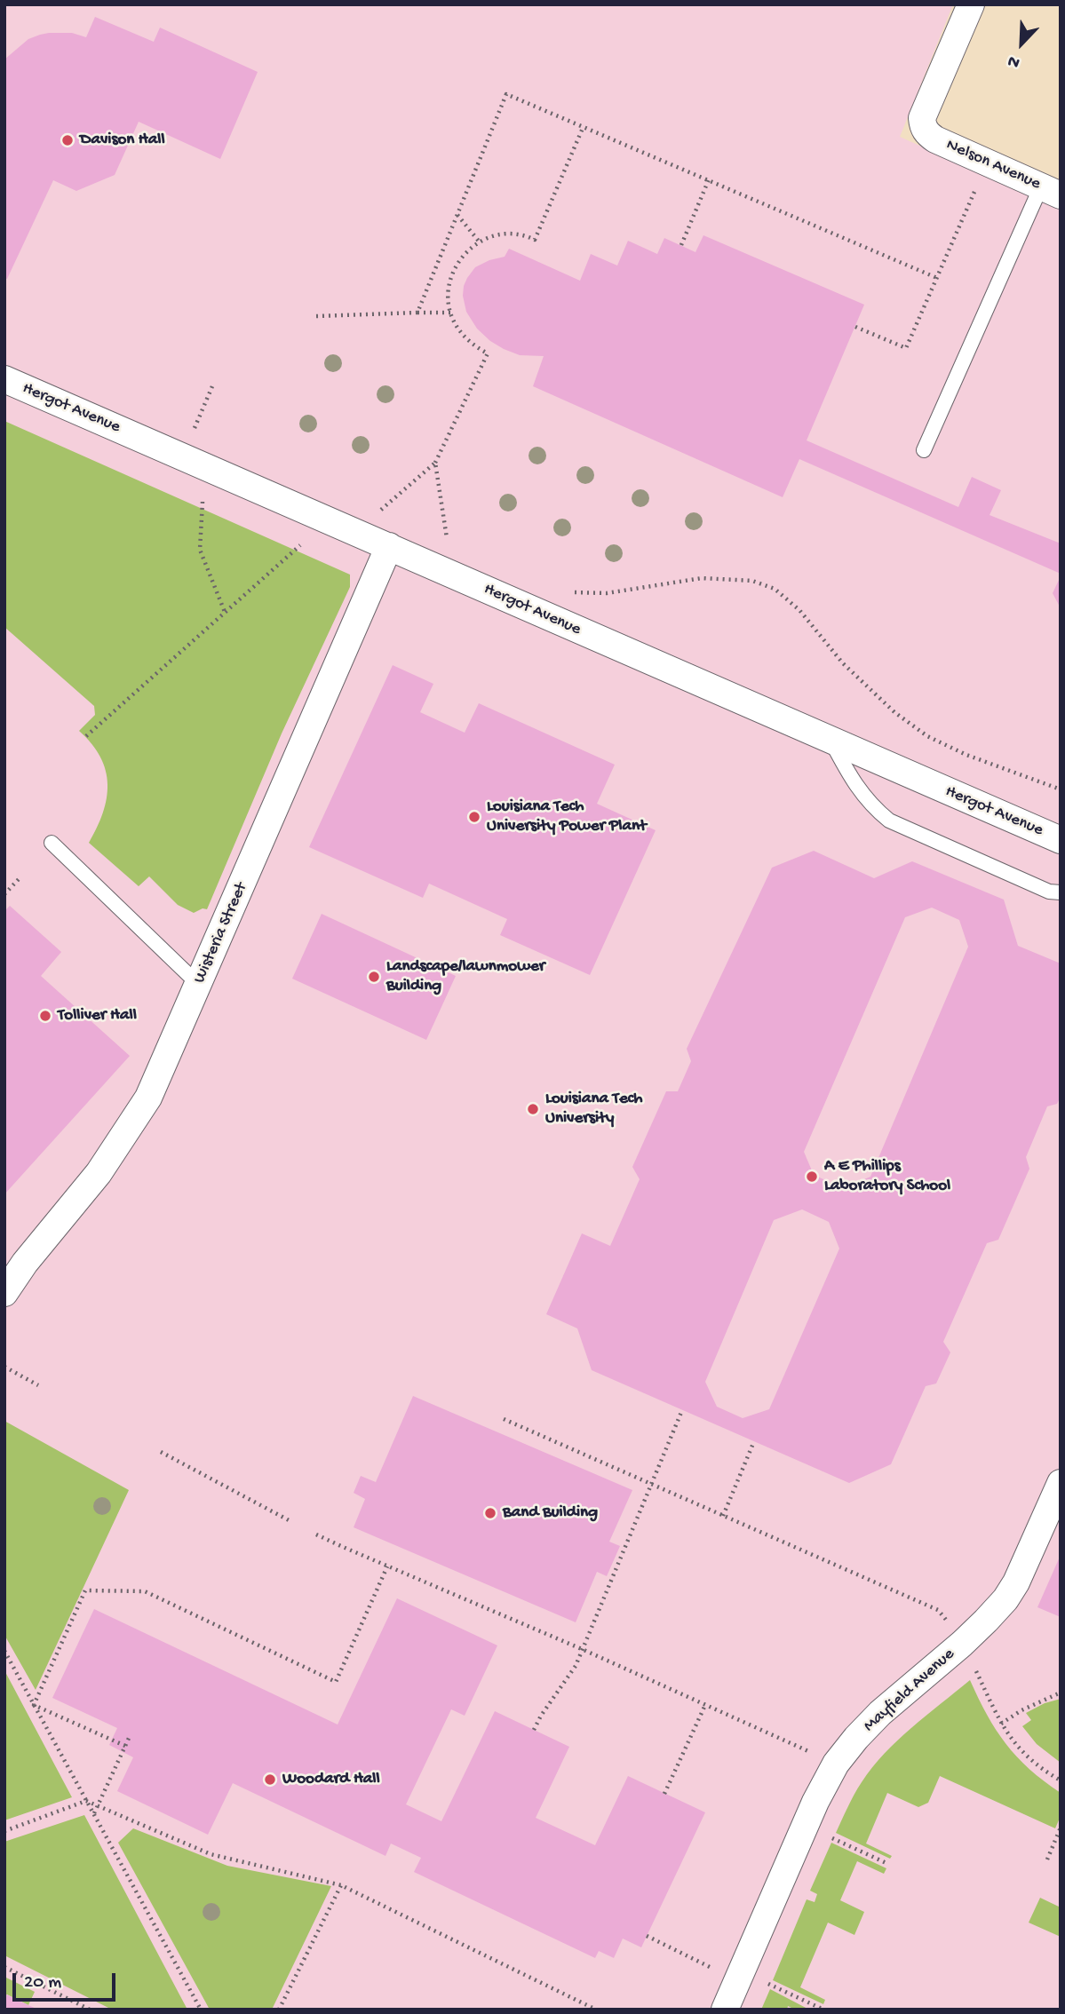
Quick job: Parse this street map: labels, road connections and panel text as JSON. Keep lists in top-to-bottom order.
{
  "streets": {
    "street": [
      "Nelson Avenue",
      "Hergot Avenue",
      "Wisteria Street",
      "Mayfield Avenue"
    ]
  },
  "crossings": [
    ["Hergot Avenue", "Wisteria Street"]
  ],
  "places": [
    "Davison Hall",
    "Louisiana Tech University Power Plant",
    "Landscape/lawnmower Building",
    "Tolliver Hall",
    "Louisiana Tech University",
    "A E Phillips Laboratory School",
    "Band Building",
    "Woodard Hall"
  ],
  "scale_bar": "20 m",
  "north": "bottom left"
}
